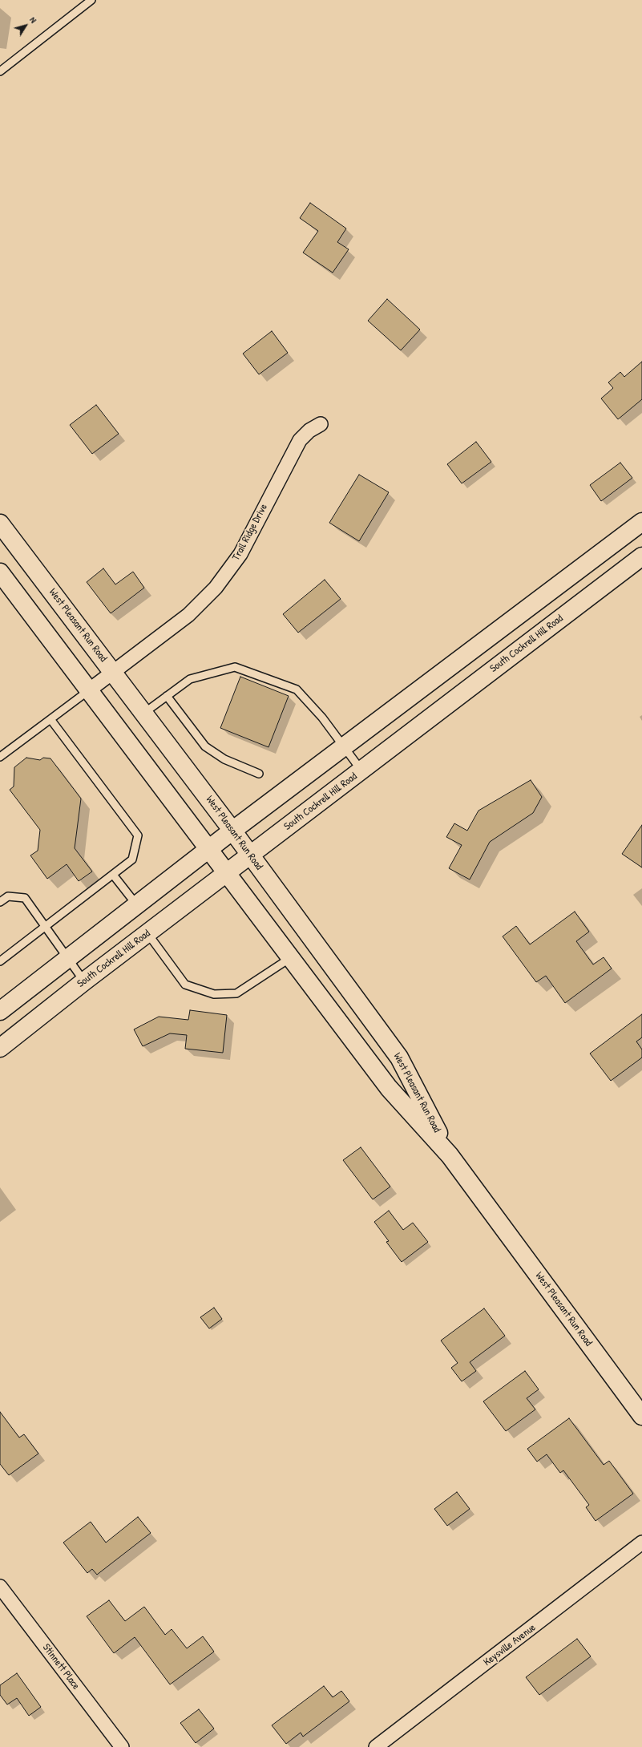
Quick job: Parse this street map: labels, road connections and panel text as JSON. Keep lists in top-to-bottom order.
{
  "streets": {
    "main road": ["West Pleasant Run Road", "South Cockrell Hill Road"],
    "street": ["Trail Ridge Drive", "Keysville Avenue", "Stinnett Place"]
  },
  "crossings": [
    ["Trail Ridge Drive", "West Pleasant Run Road"],
    ["West Pleasant Run Road", "South Cockrell Hill Road"]
  ],
  "north": "top right"
}
